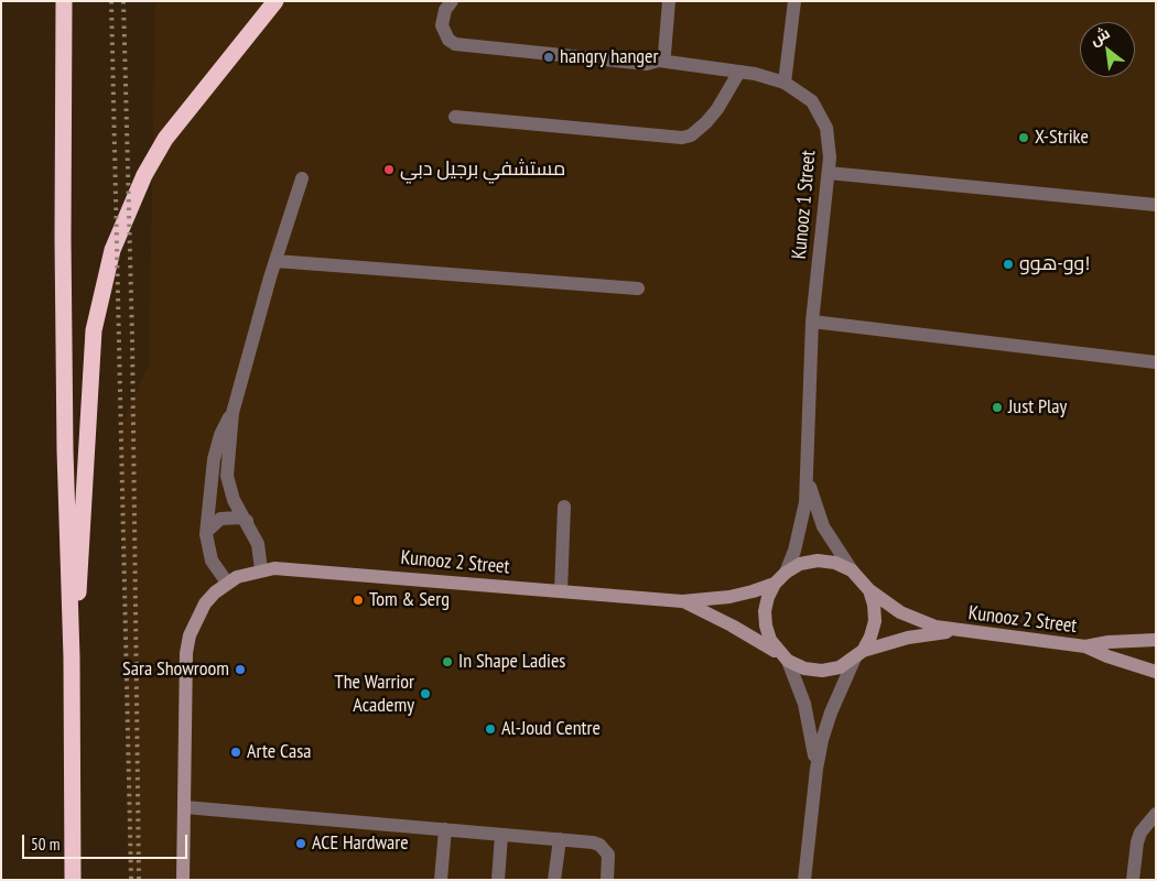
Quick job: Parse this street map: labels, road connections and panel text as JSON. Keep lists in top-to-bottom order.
{
  "streets": {
    "street": ["Kunooz 1 Street", "Kunooz 2 Street"]
  },
  "crossings": [
    ["Kunooz 1 Street", "Kunooz 2 Street"]
  ],
  "places": [
    "hangry hanger",
    "X-Strike",
    "مستشفي برجيل دبي",
    "وو-هوو!",
    "Just Play",
    "Tom & Serg",
    "In Shape Ladies",
    "Sara Showroom",
    "The Warrior Academy",
    "Al-Joud Centre",
    "Arte Casa",
    "ACE Hardware"
  ],
  "scale_bar": "50 m",
  "north": "top left"
}
